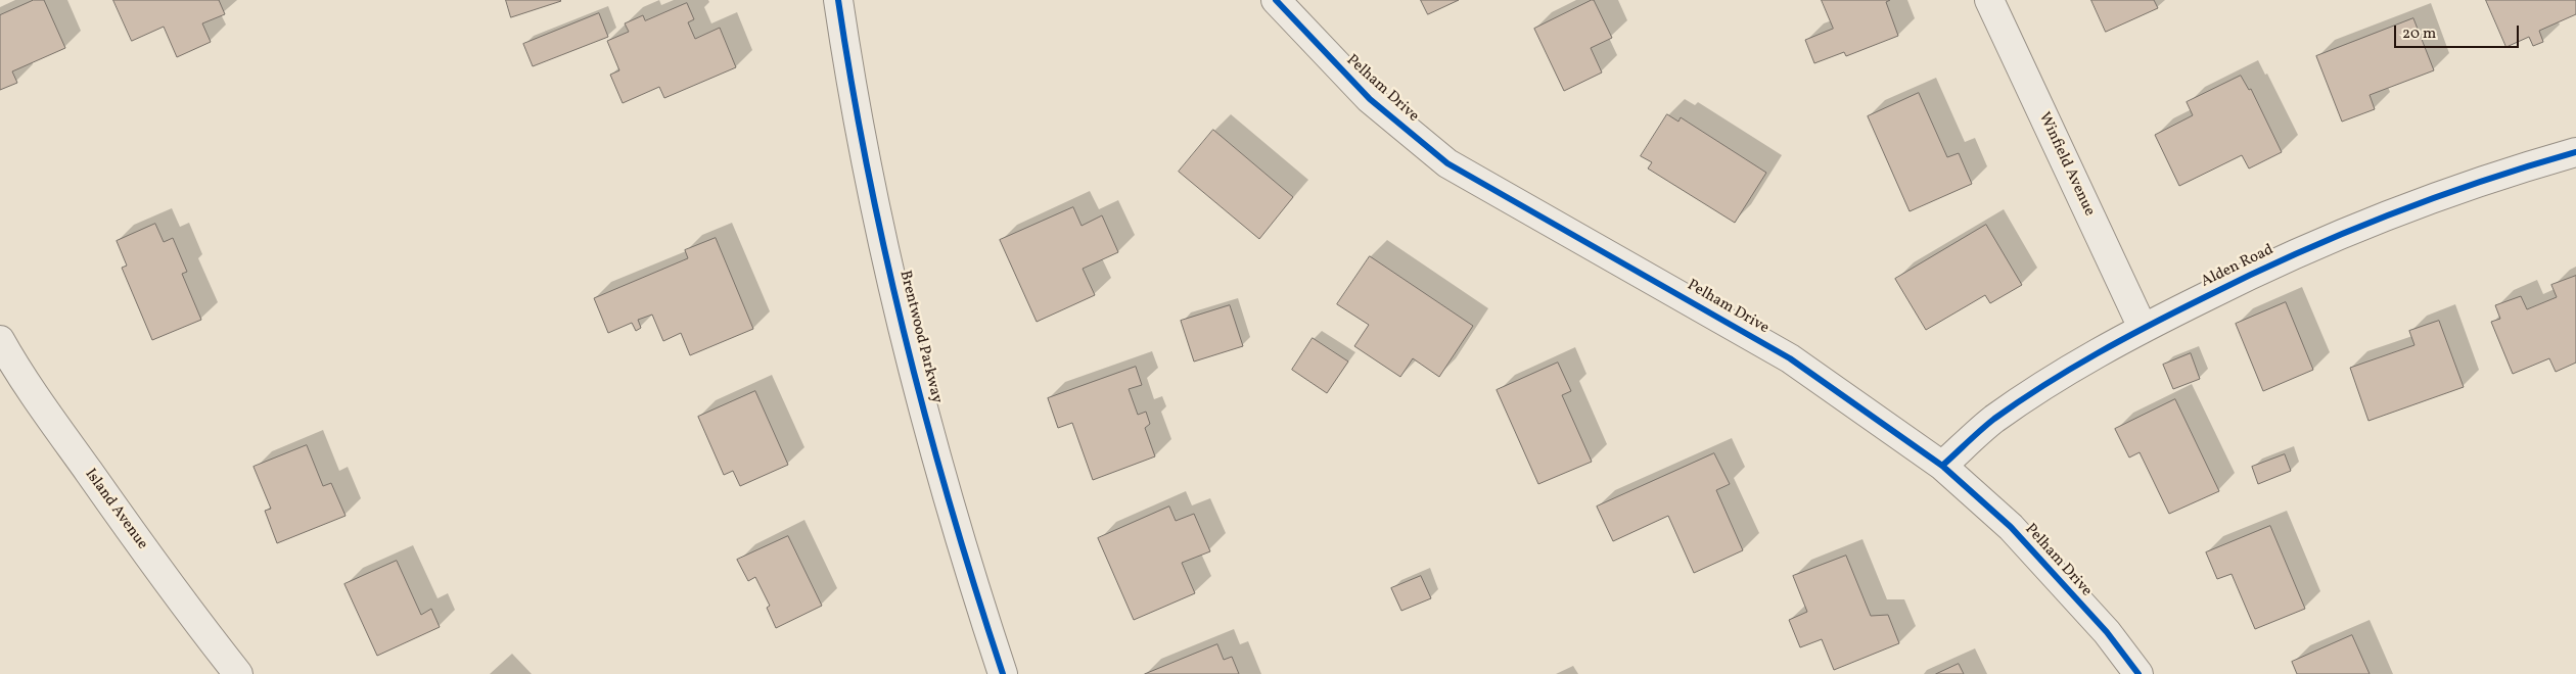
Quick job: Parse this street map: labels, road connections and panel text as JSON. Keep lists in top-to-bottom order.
{
  "streets": {
    "street": [
      "Pelham Drive",
      "Winfield Avenue",
      "Alden Road",
      "Brentwood Parkway",
      "Island Avenue"
    ]
  },
  "crossings": [
    ["Pelham Drive", "Alden Road"],
    ["Winfield Avenue", "Alden Road"]
  ],
  "scale_bar": "20 m"
}
